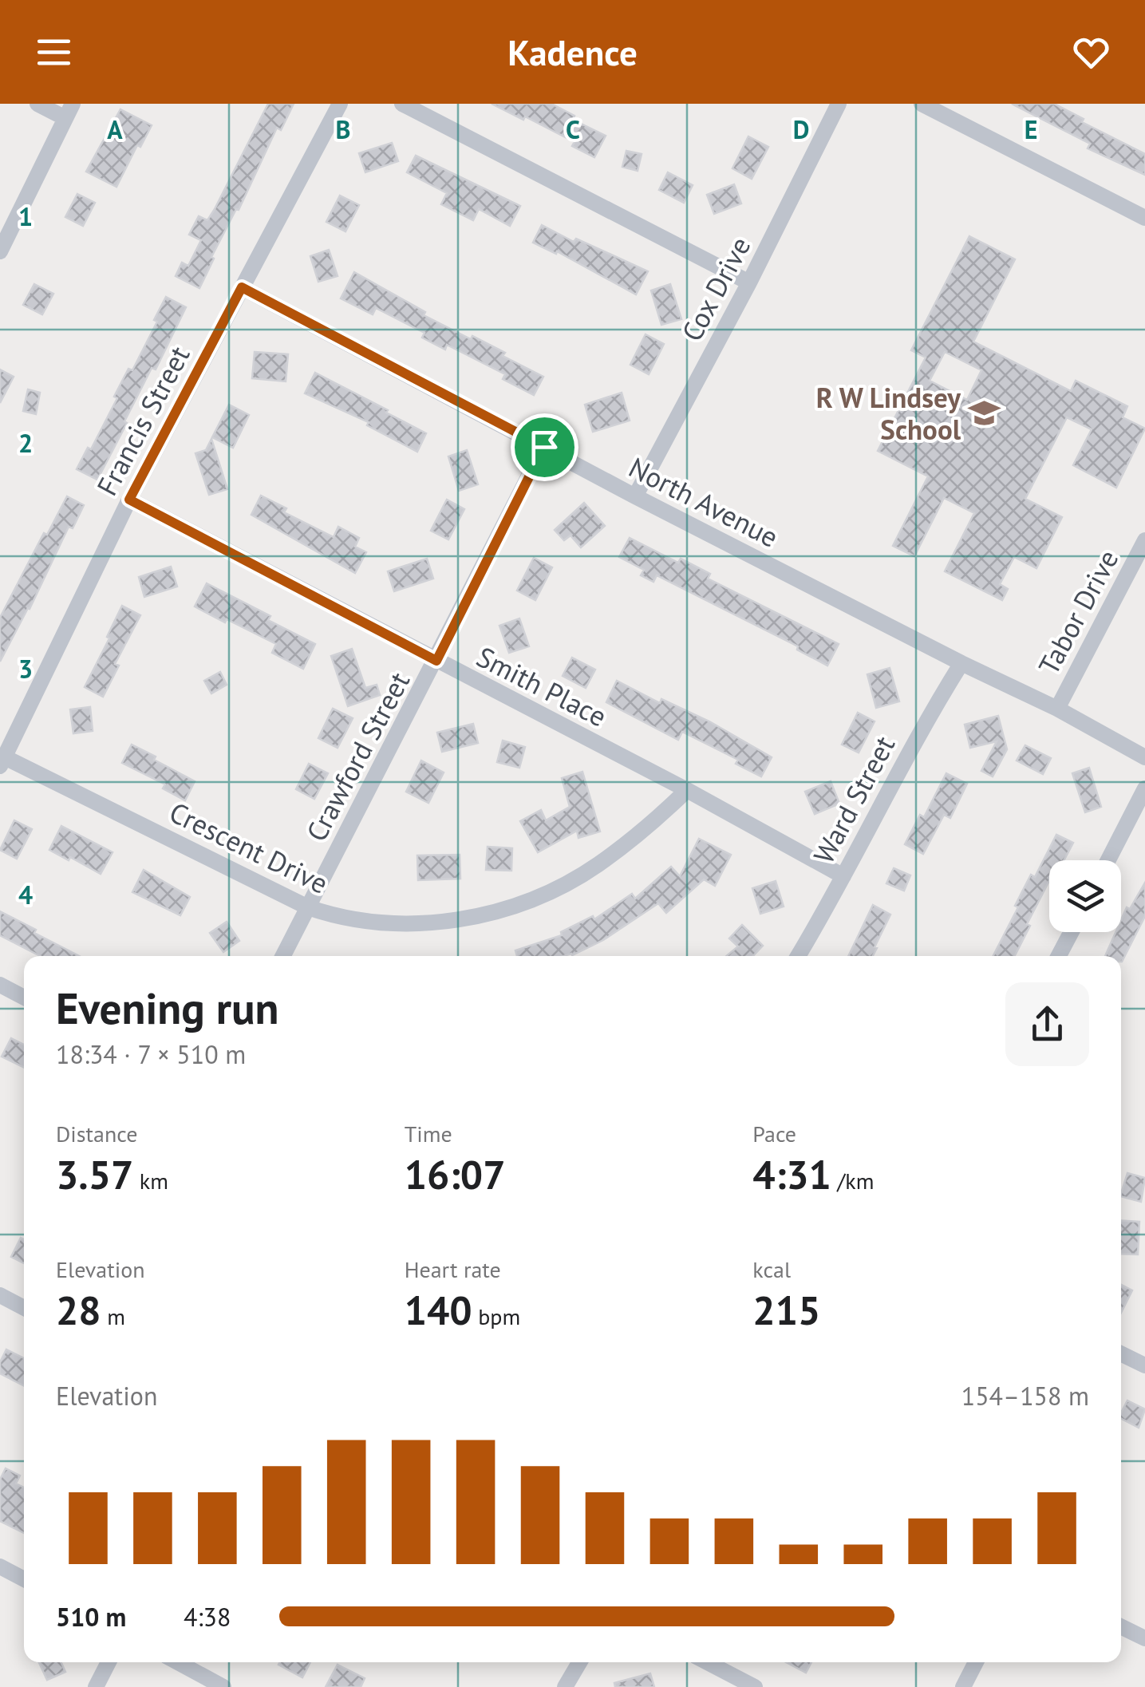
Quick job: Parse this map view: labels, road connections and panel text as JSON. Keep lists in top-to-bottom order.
{
  "streets": {
    "street": [
      "Cox Drive",
      "Francis Street",
      "North Avenue",
      "Tabor Drive",
      "Smith Place",
      "Crawford Street",
      "Ward Street",
      "Crescent Drive"
    ]
  },
  "crossings": [
    ["Cox Drive", "North Avenue"],
    ["Francis Street", "North Avenue"],
    ["Francis Street", "Smith Place"],
    ["Francis Street", "Crescent Drive"],
    ["North Avenue", "Tabor Drive"],
    ["North Avenue", "Crawford Street"],
    ["North Avenue", "Ward Street"],
    ["Smith Place", "Crawford Street"],
    ["Smith Place", "Ward Street"],
    ["Smith Place", "Crescent Drive"],
    ["Crawford Street", "Crescent Drive"]
  ],
  "places": {
    "school or university": ["R W Lindsey School"]
  },
  "page": {
    "header": "Kadence",
    "heading": ["Evening run", "18:34 · 7 × 510 m"],
    "stats": [
      ["Distance", "3.57 km"],
      ["Time", "16:07"],
      ["Pace", "4:31 /km"],
      ["Elevation", "28 m"],
      ["Heart rate", "140 bpm"],
      ["kcal", "215"]
    ],
    "chart": ["Elevation", "154–158 m"],
    "list": [
      {
        "name": "510 m",
        "note": "4:38"
      }
    ]
  },
  "grid": {
    "columns": [
      "A",
      "B",
      "C",
      "D",
      "E"
    ],
    "rows": [
      "1",
      "2",
      "3",
      "4"
    ]
  }
}
